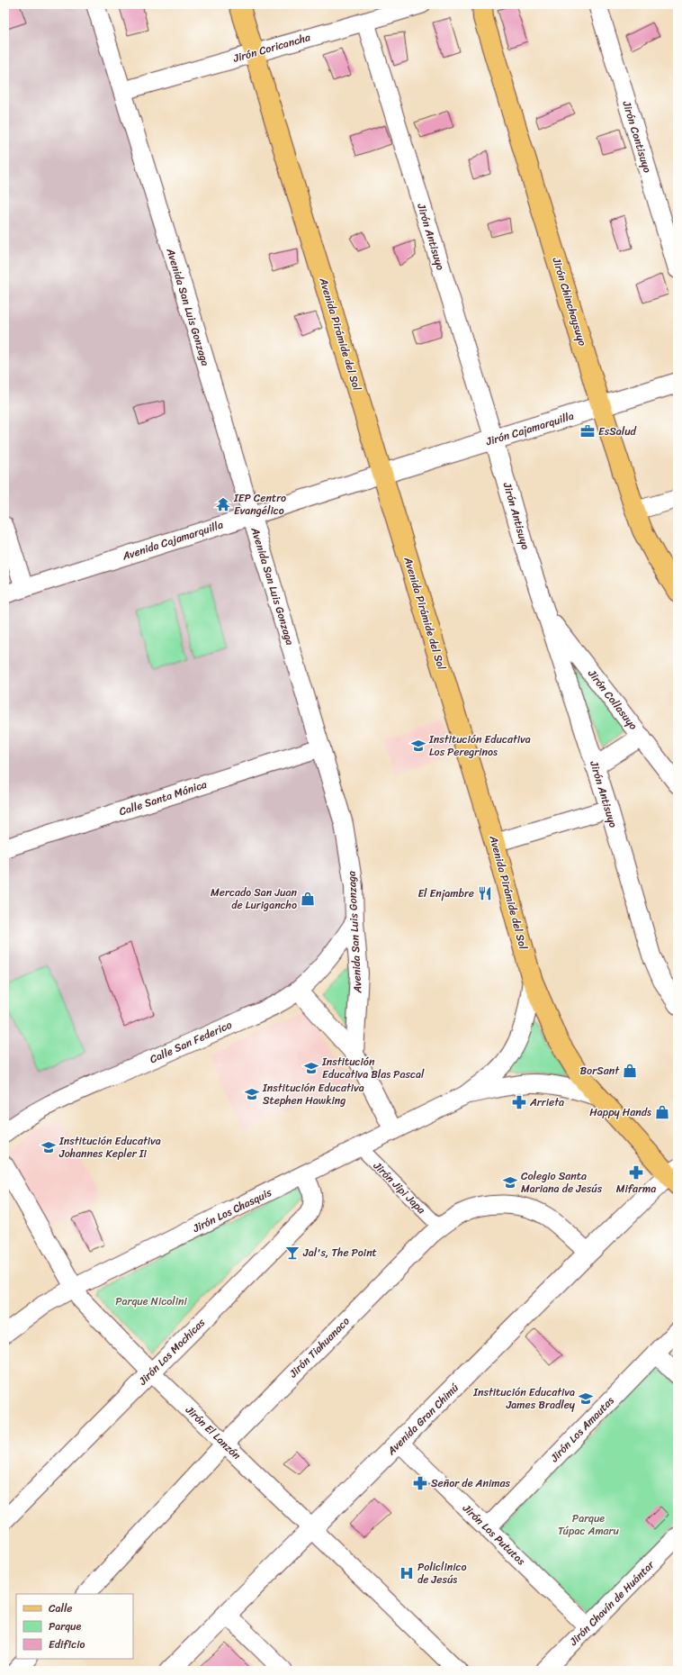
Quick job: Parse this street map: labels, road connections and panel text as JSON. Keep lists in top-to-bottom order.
{
  "streets": {
    "main road": ["Jirón Chinchaysuyo", "Avenida Pirámide del Sol"],
    "street": [
      "Jirón Coricancha",
      "Jirón Contisuyo",
      "Jirón Antisuyo",
      "Avenida San Luis Gonzaga",
      "Jirón Cajamarquilla",
      "Avenida Cajamarquilla",
      "Jirón Collasuyo",
      "Calle Santa Mónica",
      "Calle San Federico",
      "Jirón Jipi Japa",
      "Jirón Los Chasquis",
      "Jirón Tiahuanaco",
      "Jirón Los Mochicas",
      "Avenida Gran Chimú",
      "Jirón Los Amautas",
      "Jirón El Lanzón",
      "Jirón Los Pututos",
      "Jirón Chavín de Huántar"
    ]
  },
  "crossings": [
    ["Jirón Coricancha", "Jirón Antisuyo"],
    ["Jirón Coricancha", "Avenida San Luis Gonzaga"],
    ["Jirón Coricancha", "Avenida Pirámide del Sol"],
    ["Jirón Antisuyo", "Jirón Cajamarquilla"],
    ["Jirón Antisuyo", "Jirón Collasuyo"],
    ["Jirón Chinchaysuyo", "Jirón Cajamarquilla"],
    ["Avenida San Luis Gonzaga", "Avenida Cajamarquilla"],
    ["Avenida San Luis Gonzaga", "Calle Santa Mónica"],
    ["Avenida San Luis Gonzaga", "Calle San Federico"],
    ["Avenida Pirámide del Sol", "Jirón Cajamarquilla"],
    ["Avenida Pirámide del Sol", "Avenida Cajamarquilla"],
    ["Avenida Pirámide del Sol", "Jirón Los Chasquis"],
    ["Avenida Pirámide del Sol", "Avenida Gran Chimú"],
    ["Jirón Cajamarquilla", "Avenida Cajamarquilla"],
    ["Jirón Jipi Japa", "Jirón Los Chasquis"],
    ["Jirón Jipi Japa", "Jirón Tiahuanaco"],
    ["Jirón Los Chasquis", "Jirón Los Mochicas"],
    ["Jirón Los Chasquis", "Jirón El Lanzón"],
    ["Jirón Tiahuanaco", "Avenida Gran Chimú"],
    ["Jirón Tiahuanaco", "Jirón El Lanzón"],
    ["Jirón Los Mochicas", "Jirón El Lanzón"],
    ["Avenida Gran Chimú", "Jirón El Lanzón"],
    ["Avenida Gran Chimú", "Jirón Los Pututos"],
    ["Jirón Los Amautas", "Jirón Los Pututos"],
    ["Jirón Los Pututos", "Jirón Chavín de Huántar"]
  ],
  "parks": ["Parque Nicolini", "Parque Túpac Amaru"],
  "places": {
    "office": ["EsSalud"],
    "temple": ["IEP Centro Evangélico"],
    "school or university": [
      "Institución Educativa Los Peregrinos",
      "Institución Educativa Blas Pascal",
      "Institución Educativa Stephen Hawking",
      "Institución Educativa Johannes Kepler Ii",
      "Colegio Santa Mariana de Jesús",
      "Institución Educativa James Bradley"
    ],
    "restaurant": ["El Enjambre"],
    "shop": ["Mercado San Juan de Lurigancho", "BorSant", "Happy Hands"],
    "pharmacy": ["Arrieta", "Mifarma", "Señor de Animas"],
    "bar": ["Jal's, The Point"],
    "hospital": ["Policlinico de Jesús"]
  },
  "legend": ["Calle", "Parque", "Edificio"]
}
